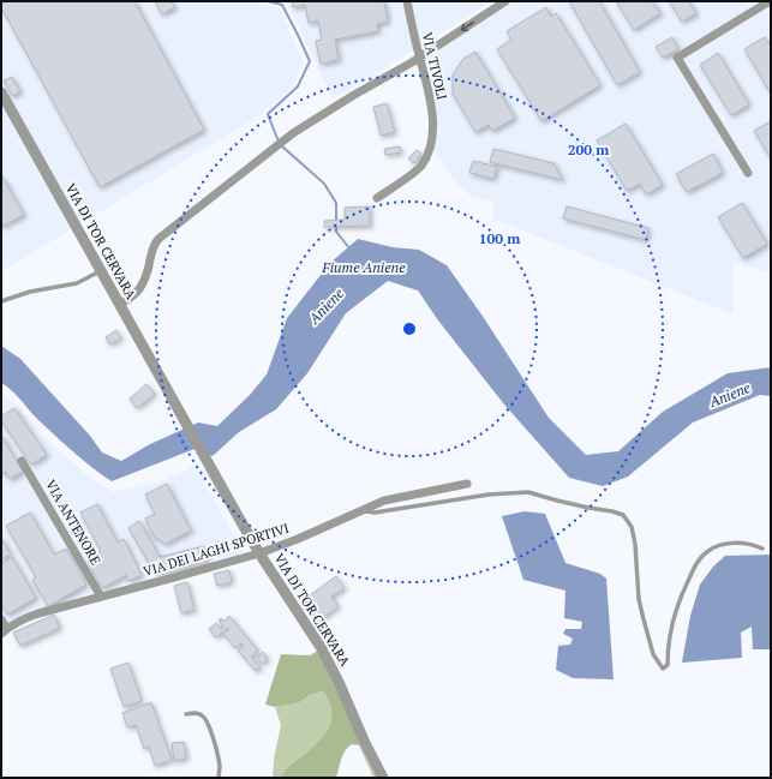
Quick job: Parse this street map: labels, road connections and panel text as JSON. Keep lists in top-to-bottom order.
{
  "streets": {
    "street": [
      "VIA TIVOLI",
      "VIA DI TOR CERVARA",
      "VIA ANTENORE",
      "VIA DEI LAGHI SPORTIVI"
    ]
  },
  "crossings": [
    ["VIA DI TOR CERVARA", "VIA DEI LAGHI SPORTIVI"],
    ["VIA ANTENORE", "VIA DEI LAGHI SPORTIVI"]
  ],
  "water": ["Fiume Aniene", "Aniene"],
  "rings": ["200 m", "100 m"]
}
